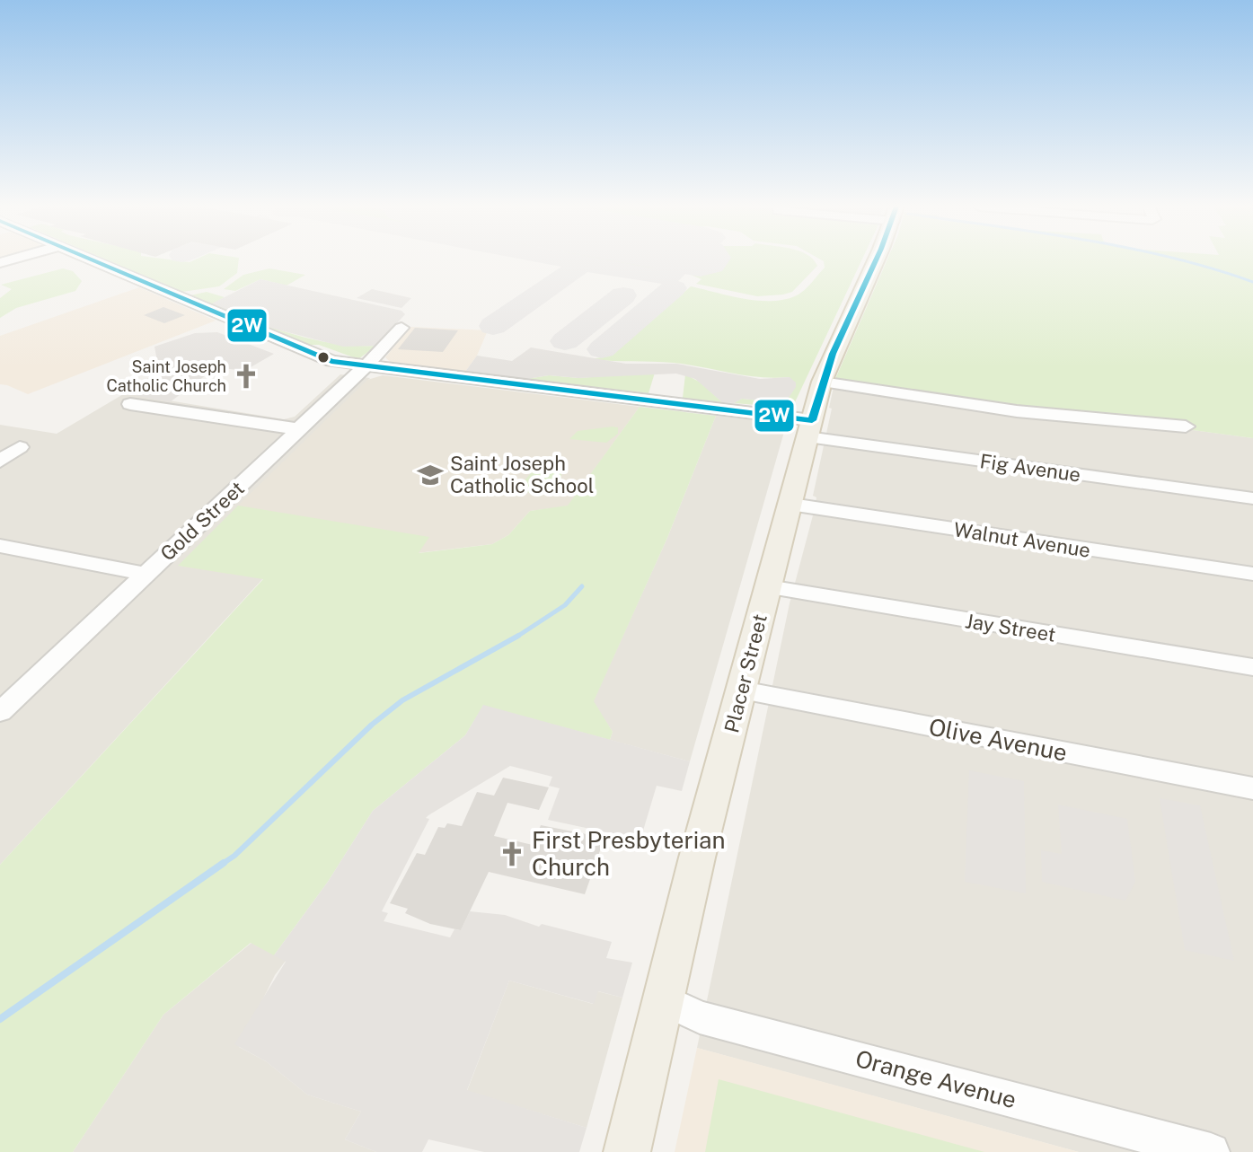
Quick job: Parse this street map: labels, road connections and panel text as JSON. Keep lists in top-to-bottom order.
{
  "streets": {
    "main road": ["Placer Street"],
    "street": [
      "Fig Avenue",
      "Gold Street",
      "Walnut Avenue",
      "Jay Street",
      "Olive Avenue",
      "Orange Avenue"
    ]
  },
  "crossings": [
    ["Fig Avenue", "Gold Street"],
    ["Fig Avenue", "Placer Street"],
    ["Walnut Avenue", "Placer Street"],
    ["Jay Street", "Placer Street"],
    ["Placer Street", "Olive Avenue"],
    ["Placer Street", "Orange Avenue"]
  ],
  "places": {
    "church": ["Saint Joseph Catholic Church", "First Presbyterian Church"],
    "school or university": ["Saint Joseph Catholic School"]
  },
  "lines": ["transit line 2W"]
}
